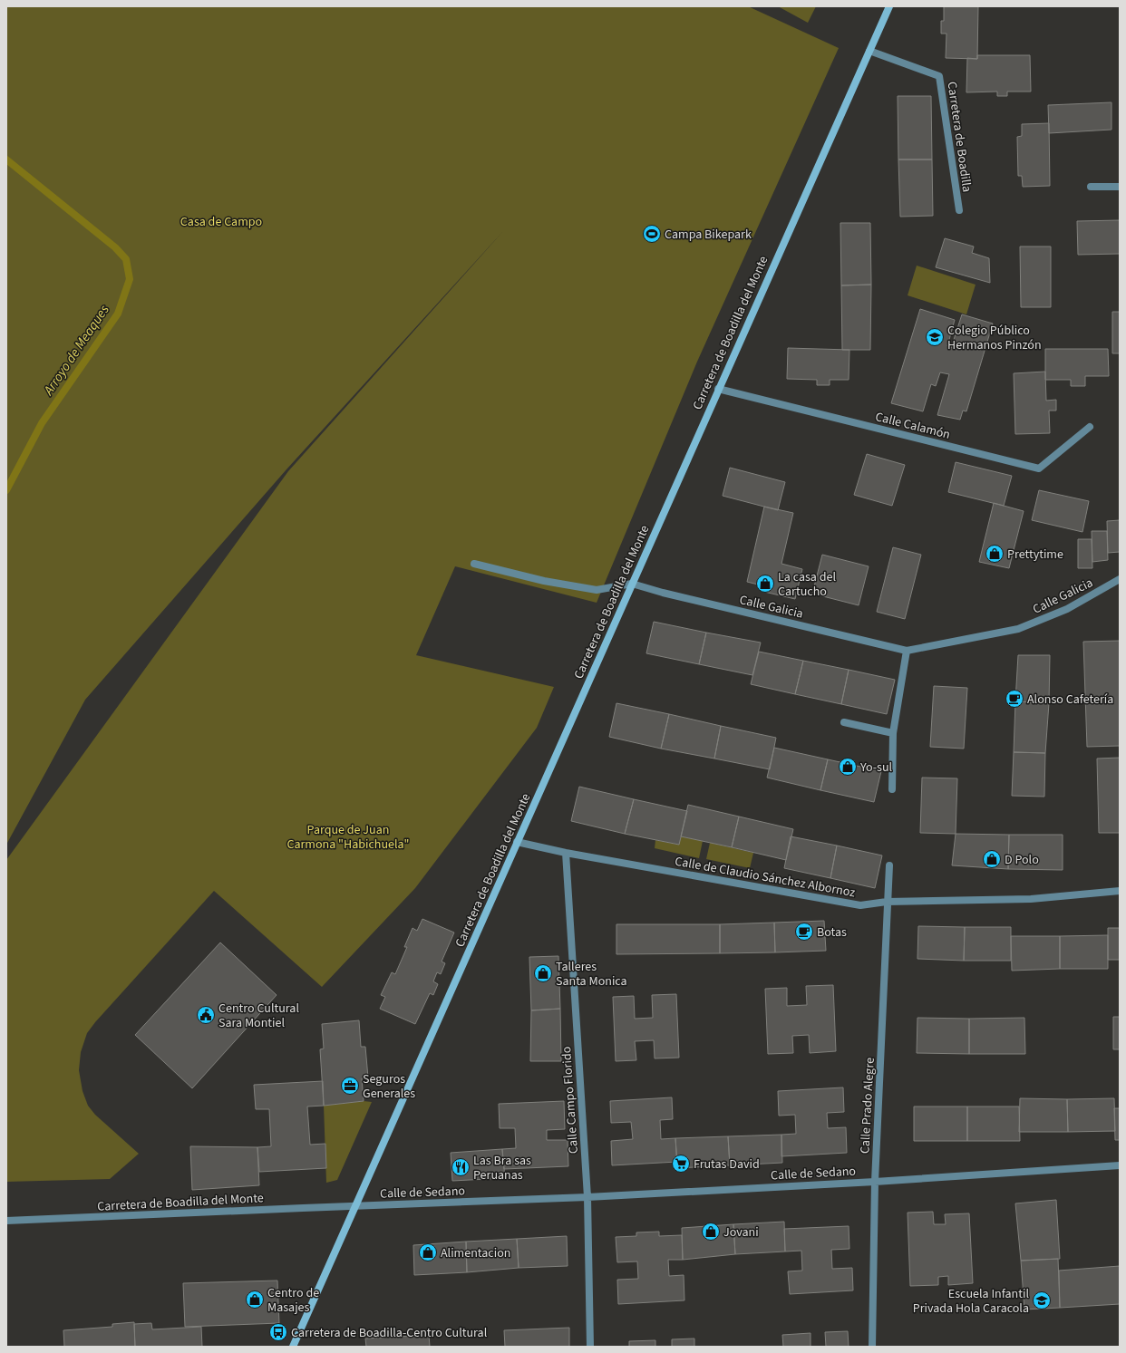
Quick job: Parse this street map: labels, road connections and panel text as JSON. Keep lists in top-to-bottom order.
{
  "streets": {
    "street": [
      "Carretera de Boadilla",
      "Carretera de Boadilla del Monte",
      "Calle Calamón",
      "Calle Galicia",
      "Calle de Claudio Sánchez Albornoz",
      "Calle Campo Florido",
      "Calle Prado Alegre",
      "Calle de Sedano"
    ]
  },
  "crossings": [
    ["Carretera de Boadilla", "Carretera de Boadilla del Monte"],
    ["Carretera de Boadilla del Monte", "Calle Calamón"],
    ["Carretera de Boadilla del Monte", "Calle Galicia"],
    ["Carretera de Boadilla del Monte", "Calle de Claudio Sánchez Albornoz"],
    ["Carretera de Boadilla del Monte", "Calle de Sedano"],
    ["Calle de Claudio Sánchez Albornoz", "Calle Campo Florido"],
    ["Calle de Claudio Sánchez Albornoz", "Calle Prado Alegre"],
    ["Calle Campo Florido", "Calle de Sedano"],
    ["Calle Prado Alegre", "Calle de Sedano"]
  ],
  "water": ["Arroyo de Meaques"],
  "parks": ["Casa de Campo", "Parque de Juan Carmona \"Habichuela\""],
  "places": {
    "sports": ["Campa Bikepark"],
    "school or university": ["Colegio Público Hermanos Pinzón", "Escuela Infantil Privada Hola Caracola"],
    "shop": [
      "Prettytime",
      "La casa del Cartucho",
      "Yo-sul",
      "D Polo",
      "Talleres Santa Monica",
      "Jovani",
      "Alimentacion",
      "Centro de Masajes"
    ],
    "cafe": ["Alonso Cafetería", "Botas"],
    "public building": ["Centro Cultural Sara Montiel"],
    "office": ["Seguros Generales"],
    "supermarket": ["Frutas David"],
    "restaurant": ["Las Bra sas Peruanas"],
    "bus stop": ["Carretera de Boadilla-Centro Cultural"]
  }
}
